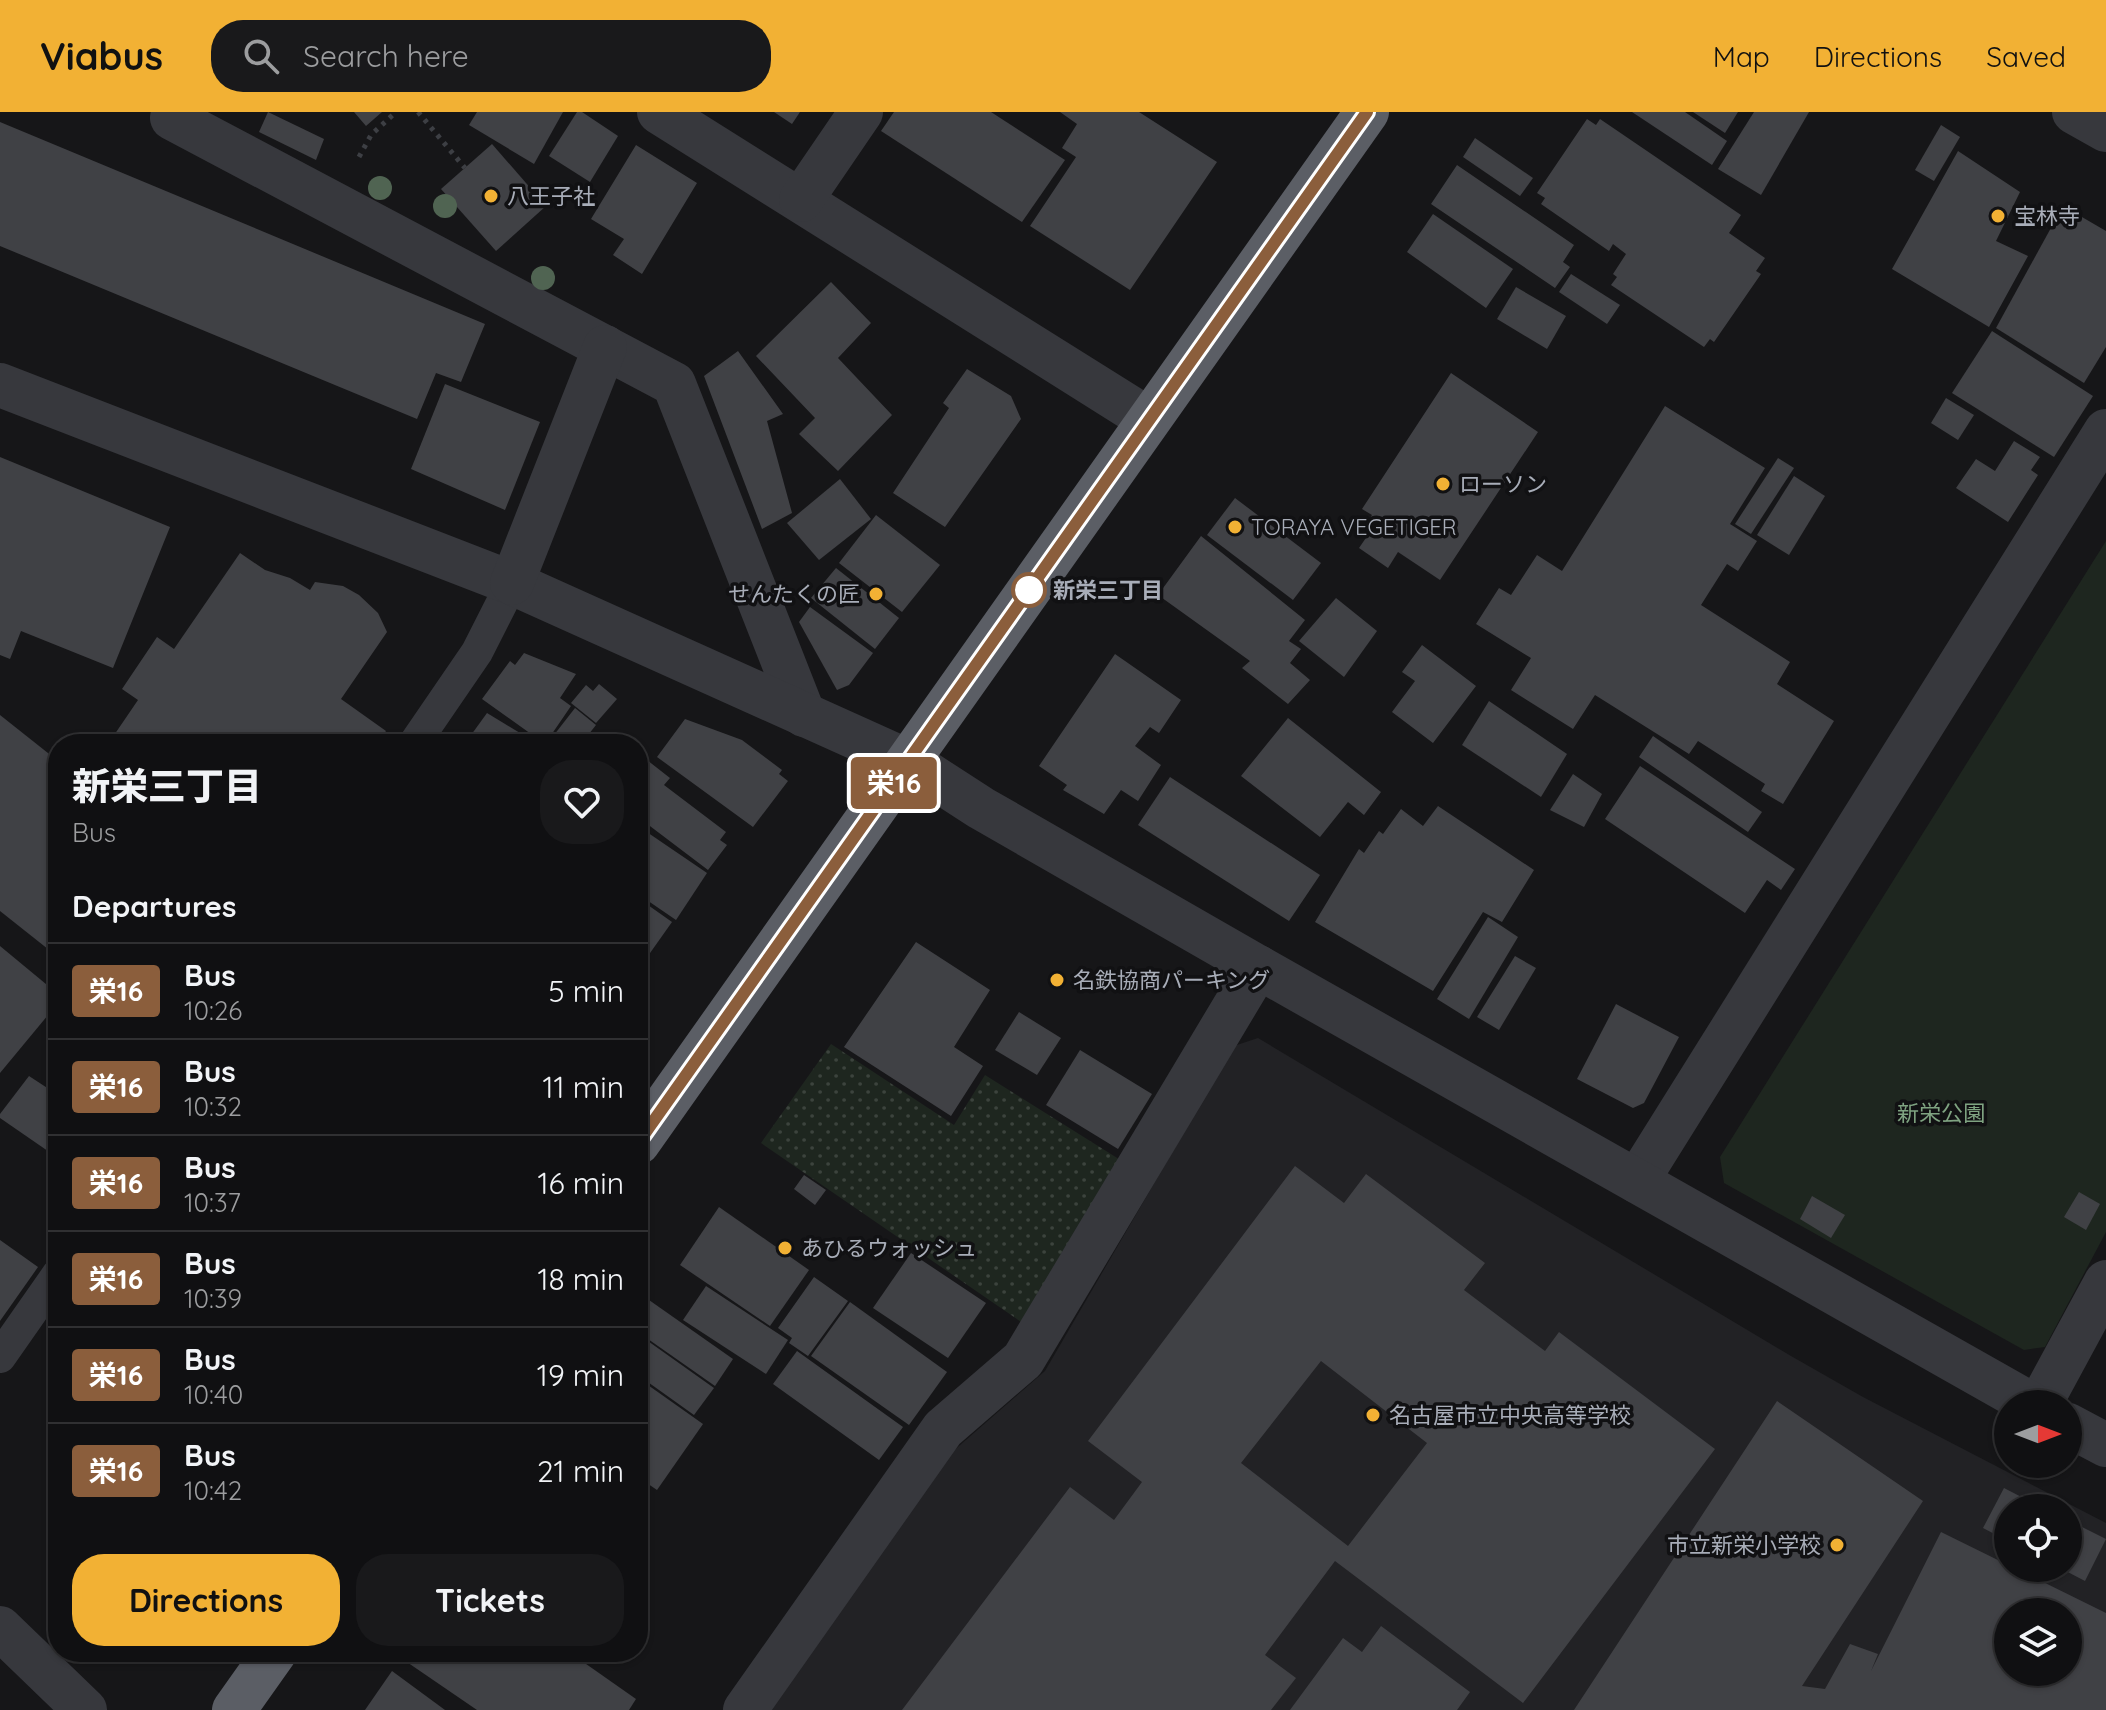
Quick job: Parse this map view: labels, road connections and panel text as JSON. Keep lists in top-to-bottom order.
{
  "parks": ["新栄公園"],
  "places": [
    "八王子社",
    "宝林寺",
    "ローソン",
    "TORAYA VEGETIGER",
    "新栄三丁目",
    "せんたくの匠",
    "名鉄協商パーキング",
    "あひるウォッシュ",
    "名古屋市立中央高等学校",
    "市立新栄小学校"
  ],
  "lines": ["bus line 栄16"],
  "north": "right",
  "page": {
    "header": "Viabus",
    "search": "Search here",
    "nav": ["Map", "Directions", "Saved"],
    "on_map": "栄16",
    "heading": [
      ["新栄三丁目", "Bus"],
      "Departures"
    ],
    "list": [
      {
        "mark": "栄16",
        "name": "Bus",
        "note": "10:26",
        "value": "5 min"
      },
      {
        "mark": "栄16",
        "name": "Bus",
        "note": "10:32",
        "value": "11 min"
      },
      {
        "mark": "栄16",
        "name": "Bus",
        "note": "10:37",
        "value": "16 min"
      },
      {
        "mark": "栄16",
        "name": "Bus",
        "note": "10:39",
        "value": "18 min"
      },
      {
        "mark": "栄16",
        "name": "Bus",
        "note": "10:40",
        "value": "19 min"
      },
      {
        "mark": "栄16",
        "name": "Bus",
        "note": "10:42",
        "value": "21 min"
      }
    ],
    "buttons": ["Directions", "Tickets"]
  }
}
